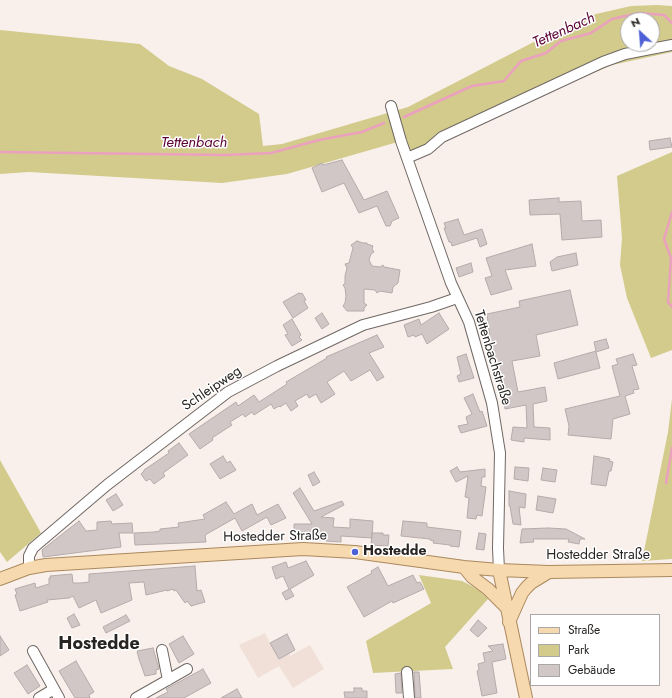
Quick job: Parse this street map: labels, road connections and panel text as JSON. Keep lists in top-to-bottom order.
{
  "streets": {
    "main road": ["Hostedder Straße"],
    "street": ["Tettenbachstraße", "Schleipweg"]
  },
  "crossings": [
    ["Tettenbachstraße", "Schleipweg"],
    ["Tettenbachstraße", "Hostedder Straße"],
    ["Schleipweg", "Hostedder Straße"]
  ],
  "districts": ["Hostedde"],
  "water": ["Tettenbach"],
  "places": ["Hostedde"],
  "legend": ["Straße", "Park", "Gebäude"],
  "north": "top left"
}
